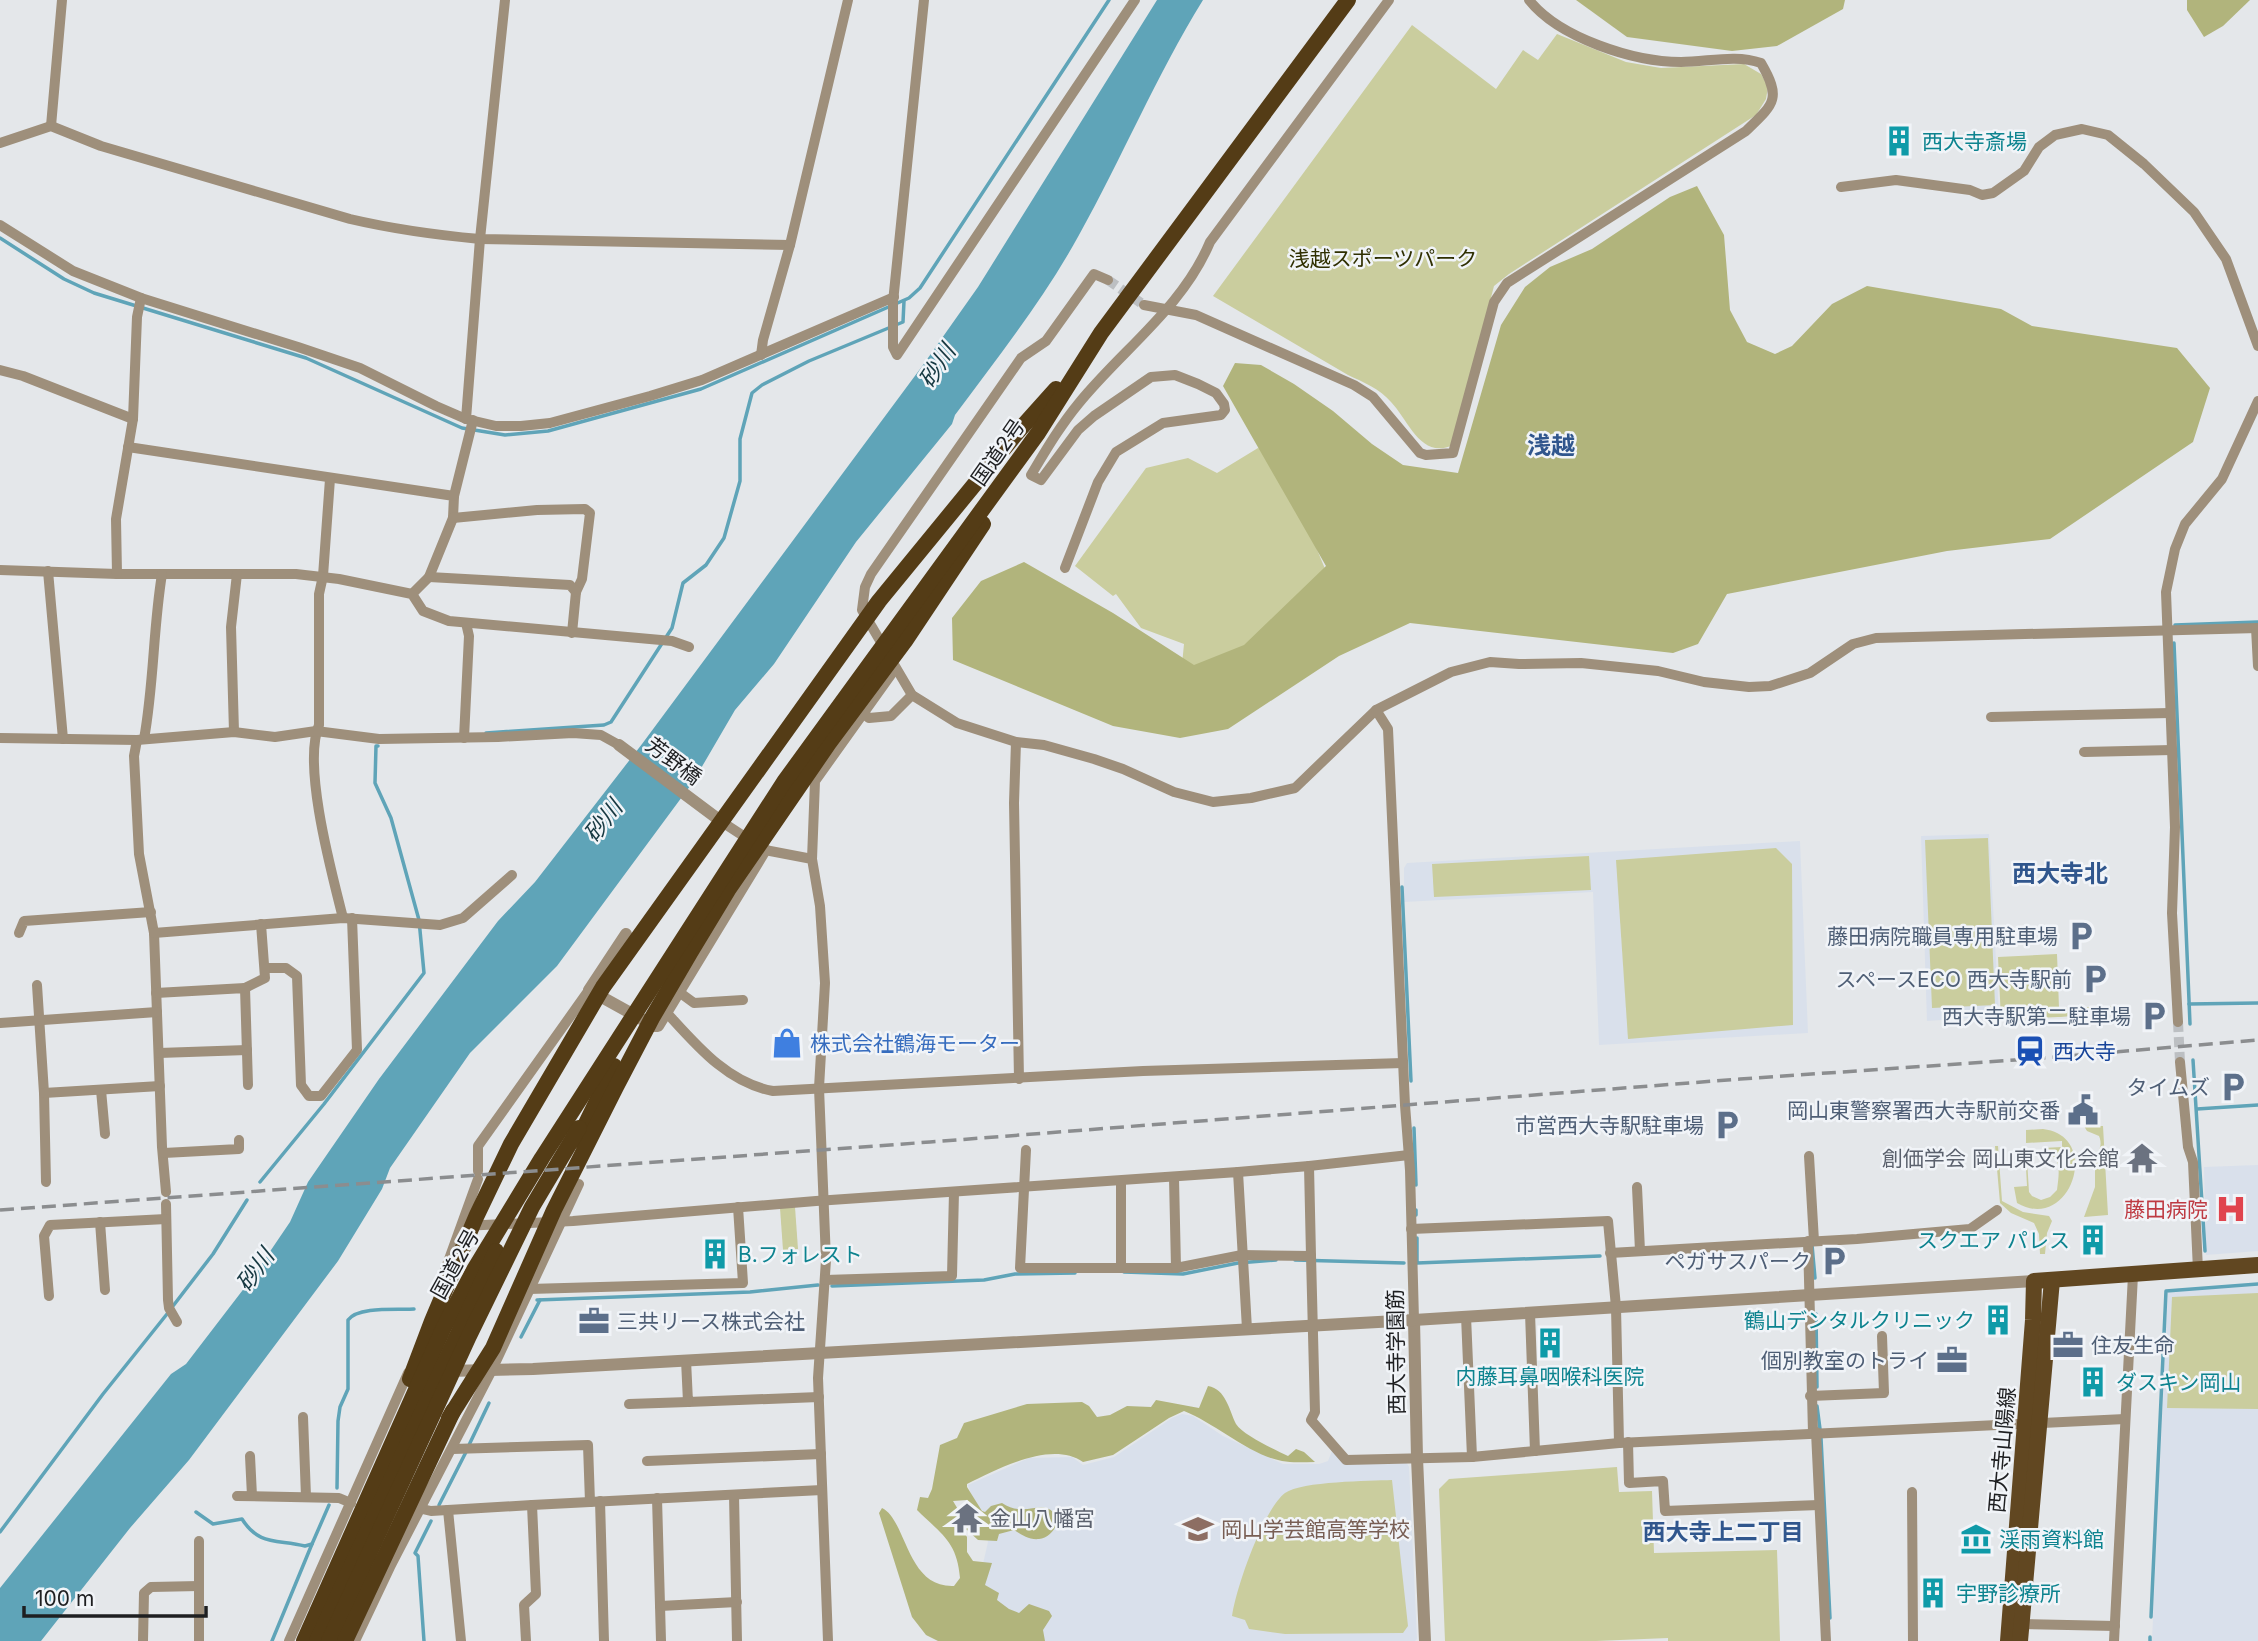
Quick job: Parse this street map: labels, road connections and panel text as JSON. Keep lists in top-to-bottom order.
{
  "streets": {
    "highway": ["国道2号"],
    "main road": ["西大寺山陽線"],
    "street": ["芳野橋", "西大寺学園筋"]
  },
  "districts": ["浅越", "西大寺北", "西大寺上二丁目"],
  "water": ["砂川"],
  "parks": ["浅越スポーツパーク"],
  "places": {
    "building": [
      "西大寺斎場",
      "スクエア パレス",
      "B.フォレスト",
      "鶴山デンタルクリニック",
      "内藤耳鼻咽喉科医院",
      "ダスキン岡山",
      "宇野診療所"
    ],
    "parking": [
      "藤田病院職員専用駐車場",
      "スペースECO 西大寺駅前",
      "西大寺駅第二駐車場",
      "タイムズ",
      "市営西大寺駅駐車場",
      "ペガサスパーク"
    ],
    "shop": ["株式会社鶴海モーター"],
    "station": ["西大寺"],
    "public building": ["岡山東警察署西大寺駅前交番"],
    "temple": ["創価学会 岡山東文化会館", "金山八幡宮"],
    "hospital": ["藤田病院"],
    "office": ["三共リース株式会社", "住友生命", "個別教室のトライ"],
    "school or university": ["岡山学芸館高等学校"],
    "museum": ["渓雨資料館"]
  },
  "scale_bar": "100 m"
}
